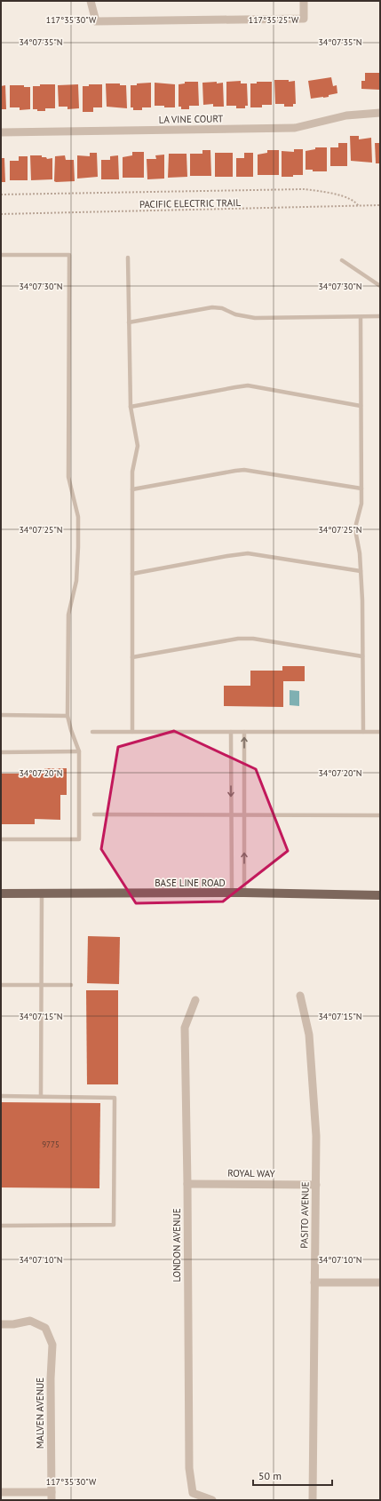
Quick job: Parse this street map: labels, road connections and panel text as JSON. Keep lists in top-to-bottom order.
{
  "streets": {
    "main road": ["BASE LINE ROAD"],
    "street": [
      "LA VINE COURT",
      "ROYAL WAY",
      "PASITO AVENUE",
      "LONDON AVENUE",
      "MALVEN AVENUE"
    ],
    "path": ["PACIFIC ELECTRIC TRAIL"]
  },
  "crossings": [
    ["ROYAL WAY", "PASITO AVENUE"],
    ["ROYAL WAY", "LONDON AVENUE"]
  ],
  "house_numbers": ["9775"],
  "scale_bar": "50 m",
  "coordinates": [
    "117°35'30\"W",
    "117°35'25\"W",
    "34°07'35\"N",
    "34°07'30\"N",
    "34°07'25\"N",
    "34°07'20\"N",
    "34°07'15\"N",
    "34°07'10\"N"
  ]
}
